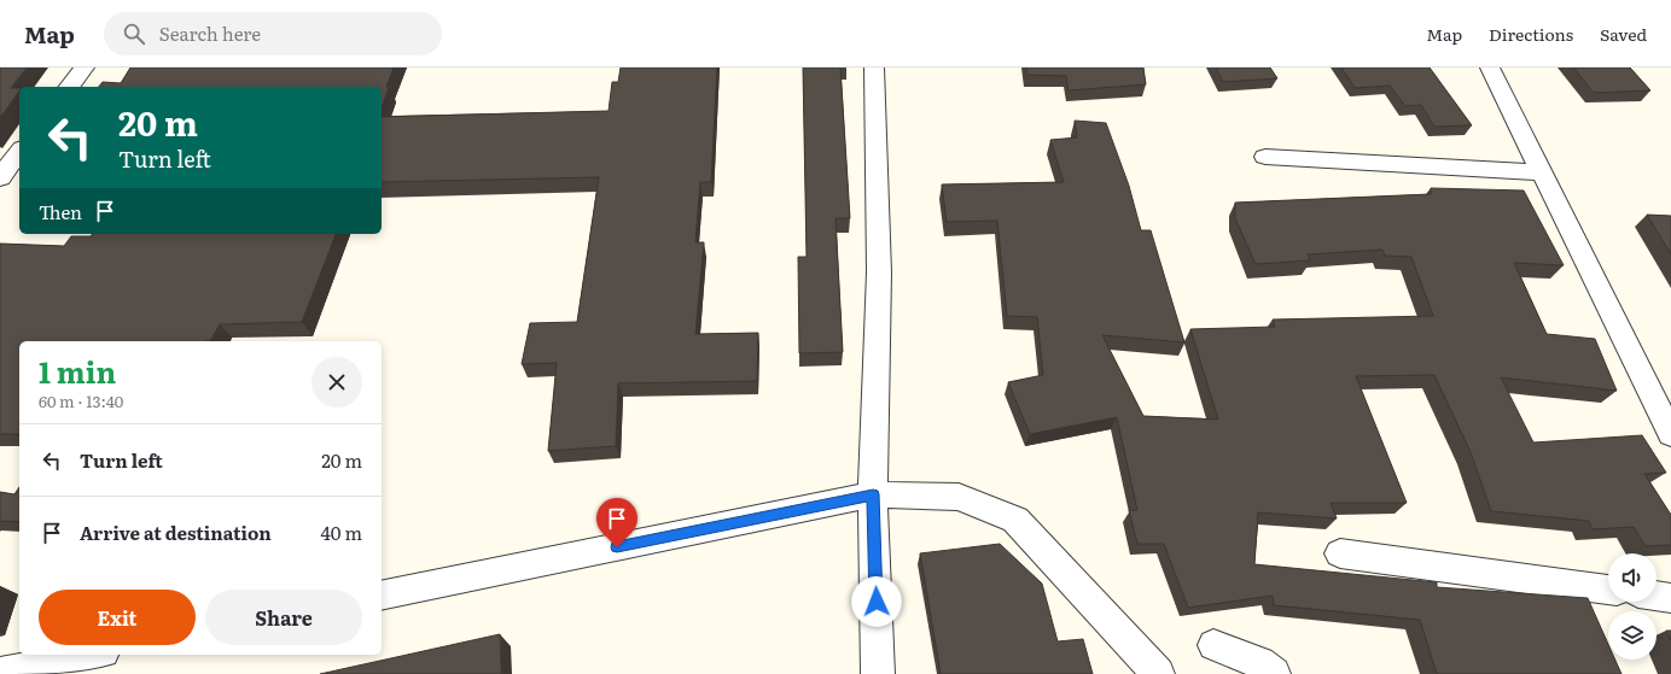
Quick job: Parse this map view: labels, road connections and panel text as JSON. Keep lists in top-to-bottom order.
{
  "page": {
    "header": "Map",
    "search": "Search here",
    "nav": ["Map", "Directions", "Saved"],
    "turn": ["20 m", "Turn left"],
    "then": "Then",
    "heading": ["1 min", "60 m · 13:40"],
    "list": [
      {
        "name": "Turn left",
        "value": "20 m"
      },
      {
        "name": "Arrive at destination",
        "value": "40 m"
      }
    ],
    "buttons": ["Exit", "Share"]
  }
}
